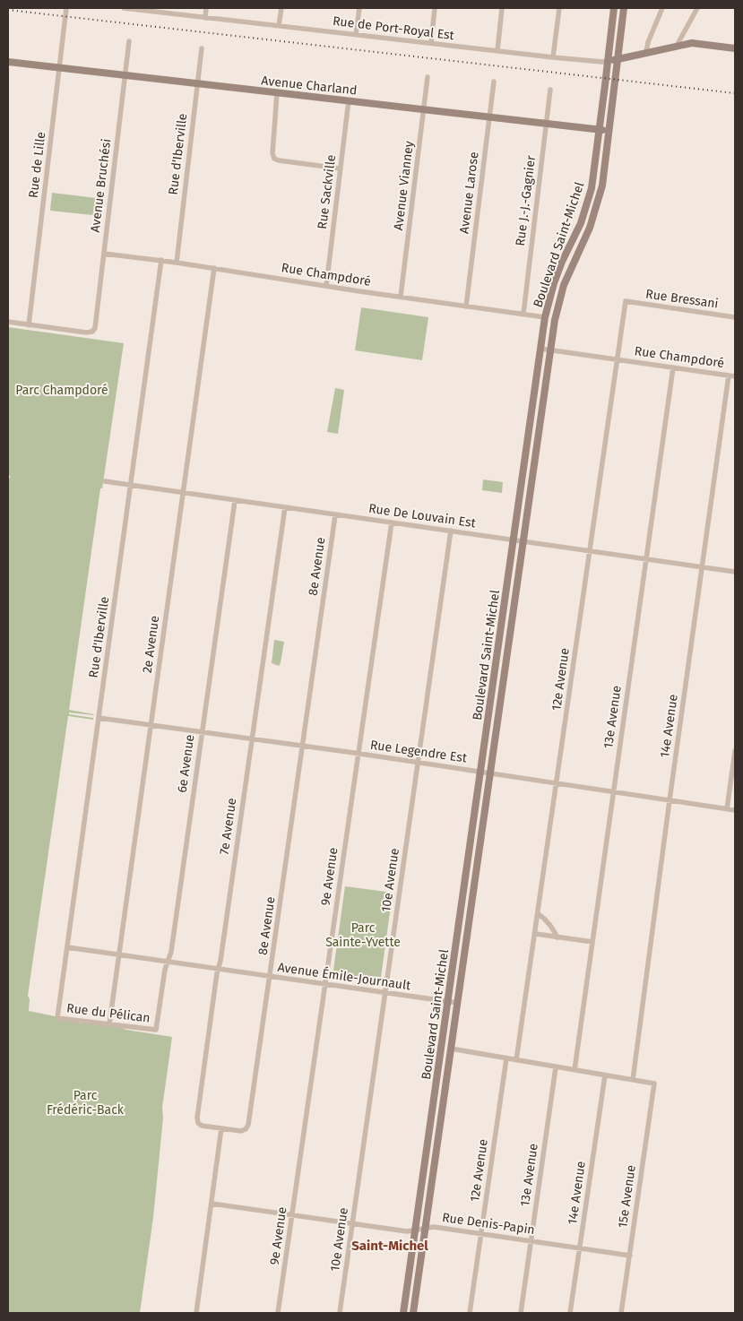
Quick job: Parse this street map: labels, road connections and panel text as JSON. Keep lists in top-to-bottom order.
{
  "streets": {
    "main road": ["Avenue Charland", "Boulevard Saint-Michel"],
    "street": [
      "Rue de Port-Royal Est",
      "Rue d'Iberville",
      "Rue de Lille",
      "Avenue Bruchési",
      "Avenue Vianney",
      "Rue Sackville",
      "Avenue Larose",
      "Rue J.-J.-Gagnier",
      "Rue Champdoré",
      "Rue Bressani",
      "Rue De Louvain Est",
      "8e Avenue",
      "2e Avenue",
      "12e Avenue",
      "13e Avenue",
      "14e Avenue",
      "Rue Legendre Est",
      "6e Avenue",
      "7e Avenue",
      "9e Avenue",
      "10e Avenue",
      "Avenue Émile-Journault",
      "Rue du Pélican",
      "15e Avenue",
      "Rue Denis-Papin"
    ]
  },
  "crossings": [
    ["Rue de Port-Royal Est", "Boulevard Saint-Michel"],
    ["Avenue Charland", "Rue d'Iberville"],
    ["Avenue Charland", "Rue de Lille"],
    ["Avenue Charland", "Avenue Bruchési"],
    ["Avenue Charland", "Avenue Vianney"],
    ["Avenue Charland", "Rue Sackville"],
    ["Avenue Charland", "Avenue Larose"],
    ["Avenue Charland", "Rue J.-J.-Gagnier"],
    ["Avenue Charland", "Boulevard Saint-Michel"],
    ["Rue d'Iberville", "Rue Champdoré"],
    ["Rue d'Iberville", "Rue De Louvain Est"],
    ["Rue d'Iberville", "Rue Legendre Est"],
    ["Rue d'Iberville", "Avenue Émile-Journault"],
    ["Rue d'Iberville", "Rue du Pélican"],
    ["Rue de Lille", "Avenue Bruchési"],
    ["Avenue Bruchési", "Rue Champdoré"],
    ["Avenue Vianney", "Rue Champdoré"],
    ["Rue Sackville", "Rue Champdoré"],
    ["Avenue Larose", "Rue Champdoré"],
    ["Rue J.-J.-Gagnier", "Rue Champdoré"],
    ["Boulevard Saint-Michel", "Rue Champdoré"],
    ["Boulevard Saint-Michel", "Rue De Louvain Est"],
    ["Boulevard Saint-Michel", "Rue Legendre Est"],
    ["Boulevard Saint-Michel", "Avenue Émile-Journault"],
    ["Boulevard Saint-Michel", "Rue Denis-Papin"],
    ["Rue Champdoré", "2e Avenue"],
    ["Rue Champdoré", "12e Avenue"],
    ["Rue Champdoré", "13e Avenue"],
    ["Rue Champdoré", "14e Avenue"],
    ["Rue Bressani", "12e Avenue"],
    ["Rue De Louvain Est", "8e Avenue"],
    ["Rue De Louvain Est", "2e Avenue"],
    ["Rue De Louvain Est", "12e Avenue"],
    ["Rue De Louvain Est", "13e Avenue"],
    ["Rue De Louvain Est", "14e Avenue"],
    ["Rue De Louvain Est", "6e Avenue"],
    ["Rue De Louvain Est", "7e Avenue"],
    ["Rue De Louvain Est", "9e Avenue"],
    ["Rue De Louvain Est", "10e Avenue"],
    ["8e Avenue", "Rue Legendre Est"],
    ["8e Avenue", "7e Avenue"],
    ["8e Avenue", "Avenue Émile-Journault"],
    ["2e Avenue", "Rue Legendre Est"],
    ["2e Avenue", "Avenue Émile-Journault"],
    ["2e Avenue", "Rue du Pélican"],
    ["12e Avenue", "Rue Legendre Est"],
    ["12e Avenue", "Rue Denis-Papin"],
    ["13e Avenue", "Rue Legendre Est"],
    ["13e Avenue", "Rue Denis-Papin"],
    ["14e Avenue", "Rue Legendre Est"],
    ["14e Avenue", "15e Avenue"],
    ["14e Avenue", "Rue Denis-Papin"],
    ["Rue Legendre Est", "6e Avenue"],
    ["Rue Legendre Est", "7e Avenue"],
    ["Rue Legendre Est", "9e Avenue"],
    ["Rue Legendre Est", "10e Avenue"],
    ["6e Avenue", "Avenue Émile-Journault"],
    ["6e Avenue", "Rue du Pélican"],
    ["7e Avenue", "Avenue Émile-Journault"],
    ["9e Avenue", "Avenue Émile-Journault"],
    ["9e Avenue", "Rue Denis-Papin"],
    ["10e Avenue", "Avenue Émile-Journault"],
    ["10e Avenue", "Rue Denis-Papin"],
    ["15e Avenue", "Rue Denis-Papin"]
  ],
  "districts": ["Saint-Michel"],
  "parks": ["Parc Champdoré", "Parc Sainte-Yvette", "Parc Frédéric-Back"]
}
